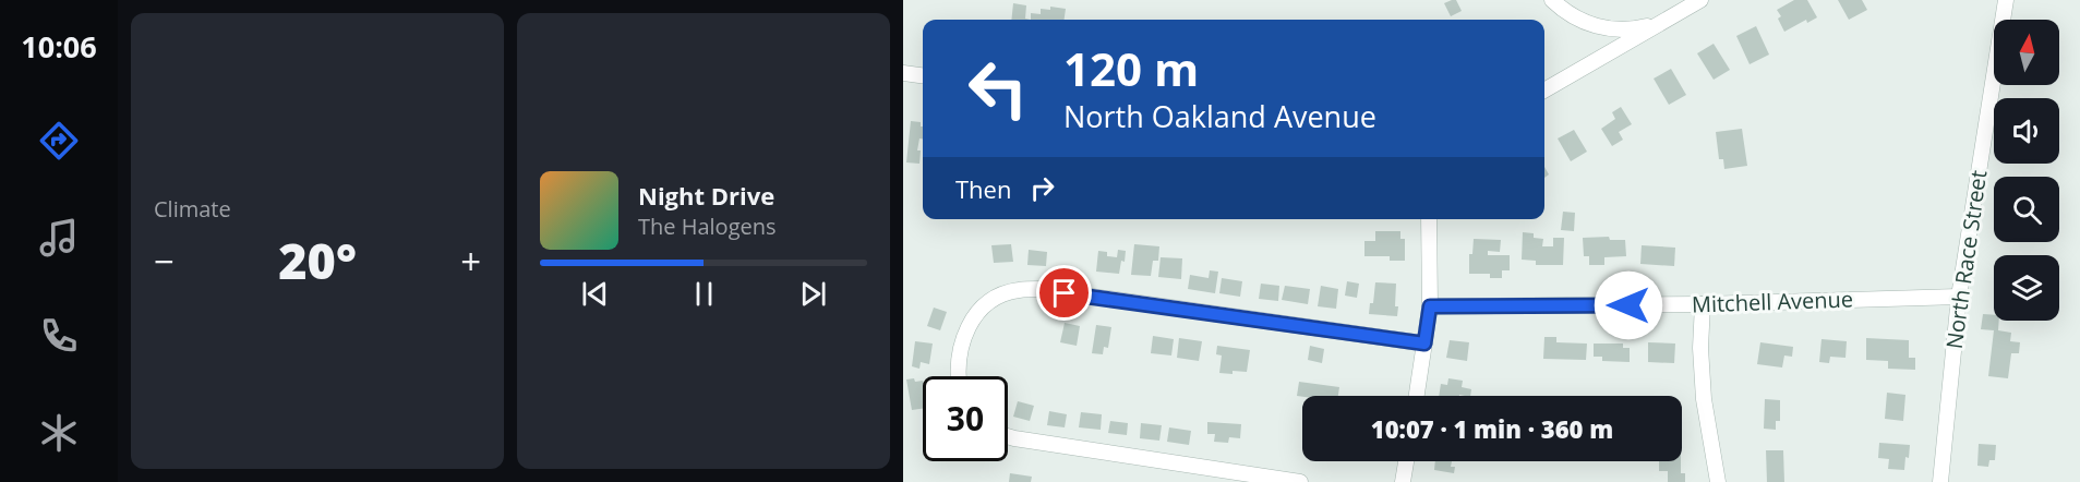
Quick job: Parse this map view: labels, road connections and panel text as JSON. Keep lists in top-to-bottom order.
{
  "streets": {
    "street": ["North Race Street", "Mitchell Avenue"]
  },
  "crossings": [
    ["North Race Street", "Mitchell Avenue"]
  ],
  "north": "top",
  "page": {
    "tabs": "10:06",
    "tile": "Climate",
    "turn": ["120 m", "North Oakland Avenue"],
    "then": "Then",
    "song": ["Night Drive", "The Halogens"],
    "heat": ["−", "20°", "+"],
    "limit": "30",
    "trip": "10:07 · 1 min · 360 m"
  }
}
